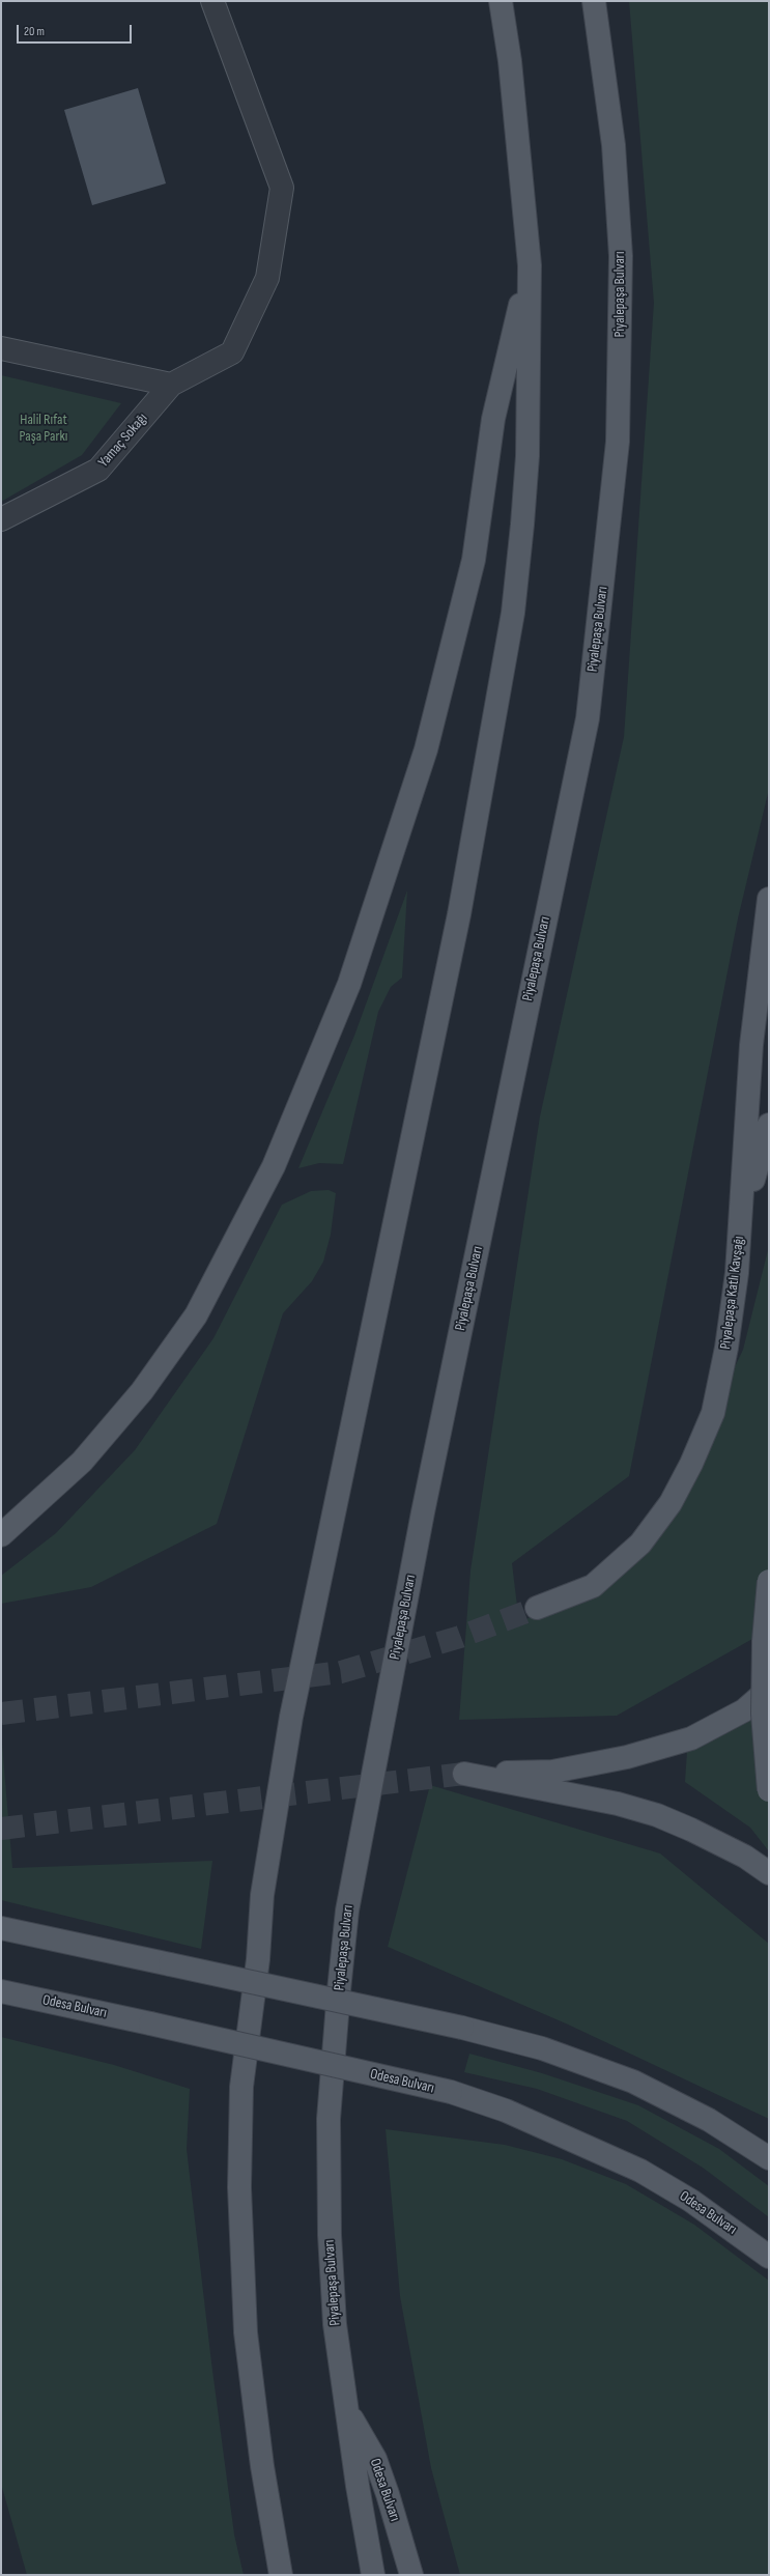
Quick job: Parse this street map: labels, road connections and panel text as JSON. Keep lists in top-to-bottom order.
{
  "streets": {
    "main road": ["Piyalepaşa Bulvarı", "Piyalepaşa Katlı Kavşağı", "Odesa Bulvarı"],
    "street": ["Yamaç Sokağı"]
  },
  "crossings": [
    ["Piyalepaşa Bulvarı", "Odesa Bulvarı"]
  ],
  "parks": ["Halil Rıfat Paşa Parkı"],
  "scale_bar": "20 m"
}
